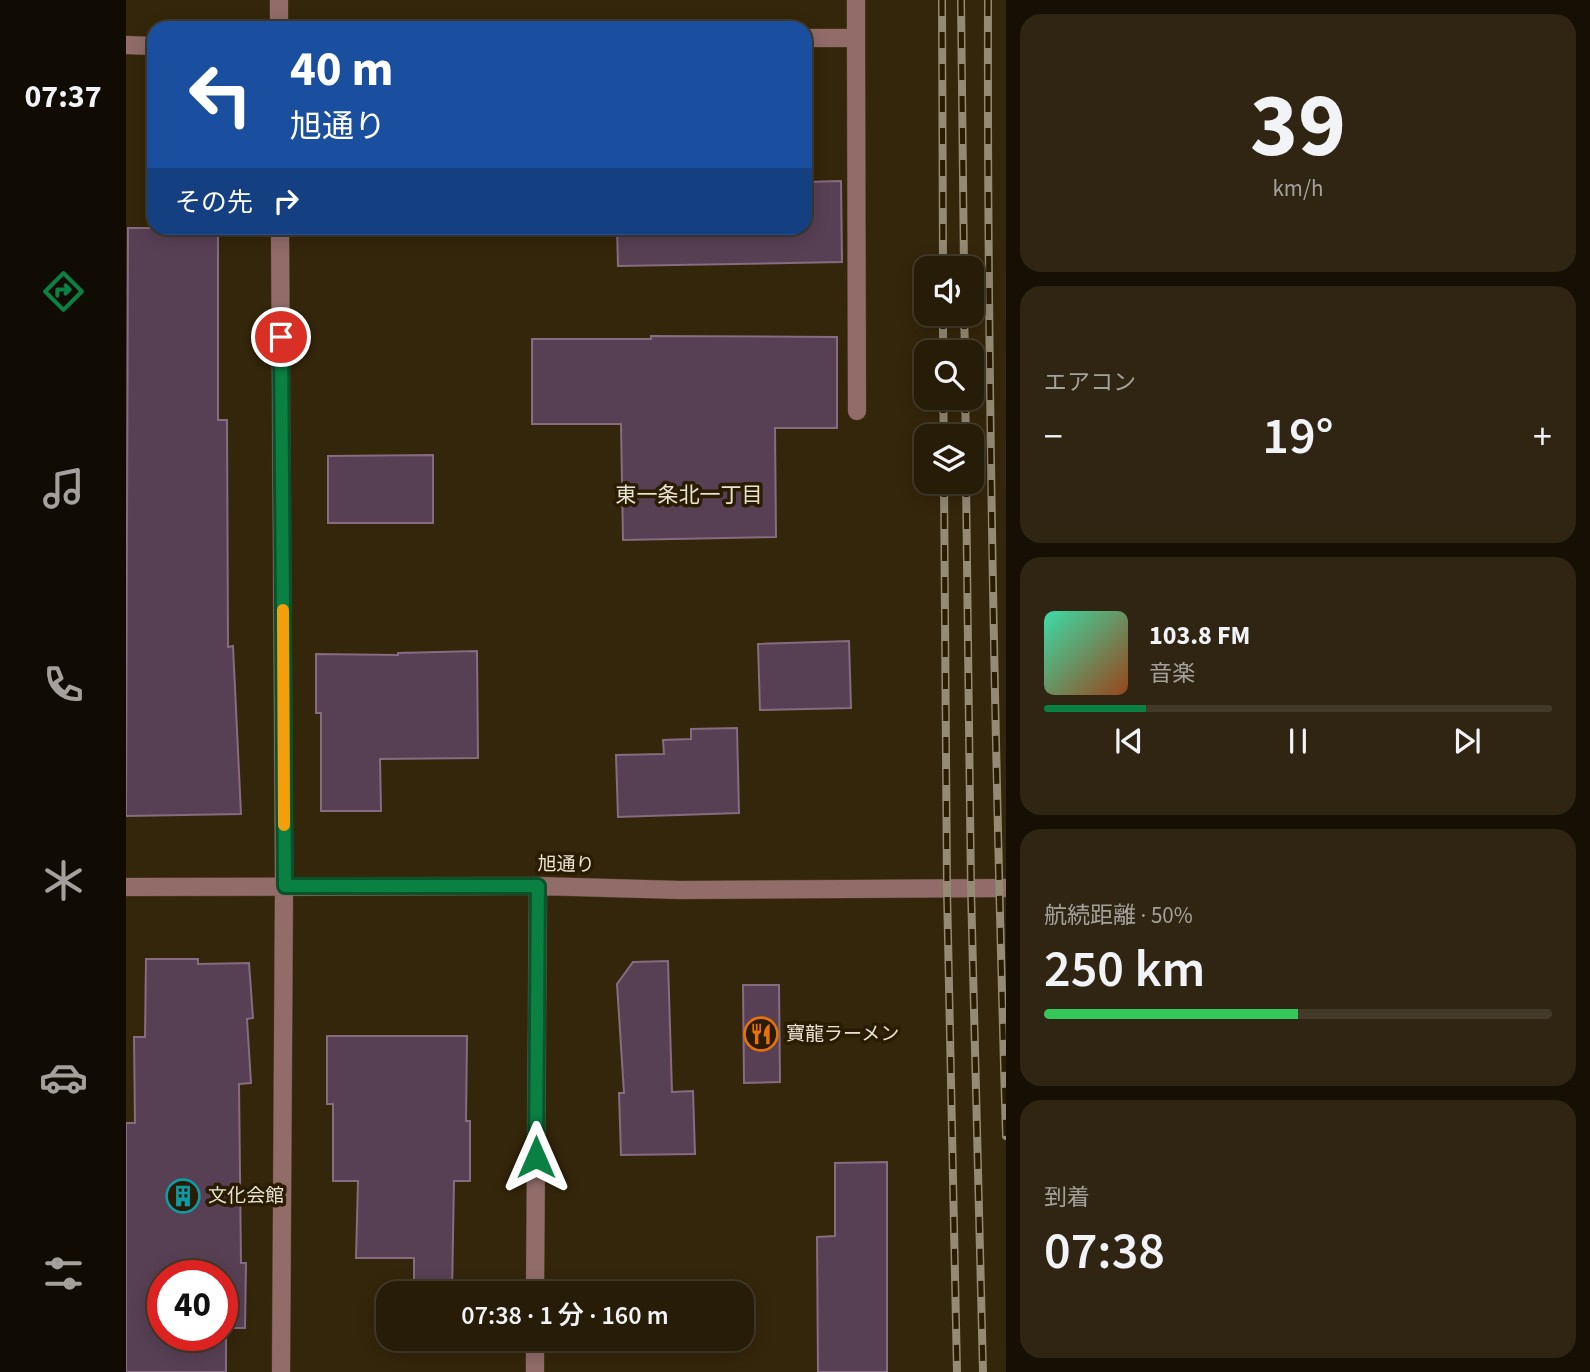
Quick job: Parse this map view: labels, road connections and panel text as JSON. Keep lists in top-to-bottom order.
{
  "streets": {
    "street": ["旭通り"]
  },
  "districts": ["東一条北一丁目"],
  "places": {
    "restaurant": ["寶龍ラーメン"],
    "building": ["文化会館"]
  },
  "page": {
    "tabs": "07:37",
    "tile": [
      ["39", "km/h"],
      "エアコン",
      ["航続距離 · 50%", "250 km"],
      ["到着", "07:38"]
    ],
    "turn": ["40 m", "旭通り"],
    "then": "その先",
    "heat": ["−", "19°", "+"],
    "song": ["103.8 FM", "音楽"],
    "limit": "40",
    "trip": "07:38 · 1 分 · 160 m"
  }
}
